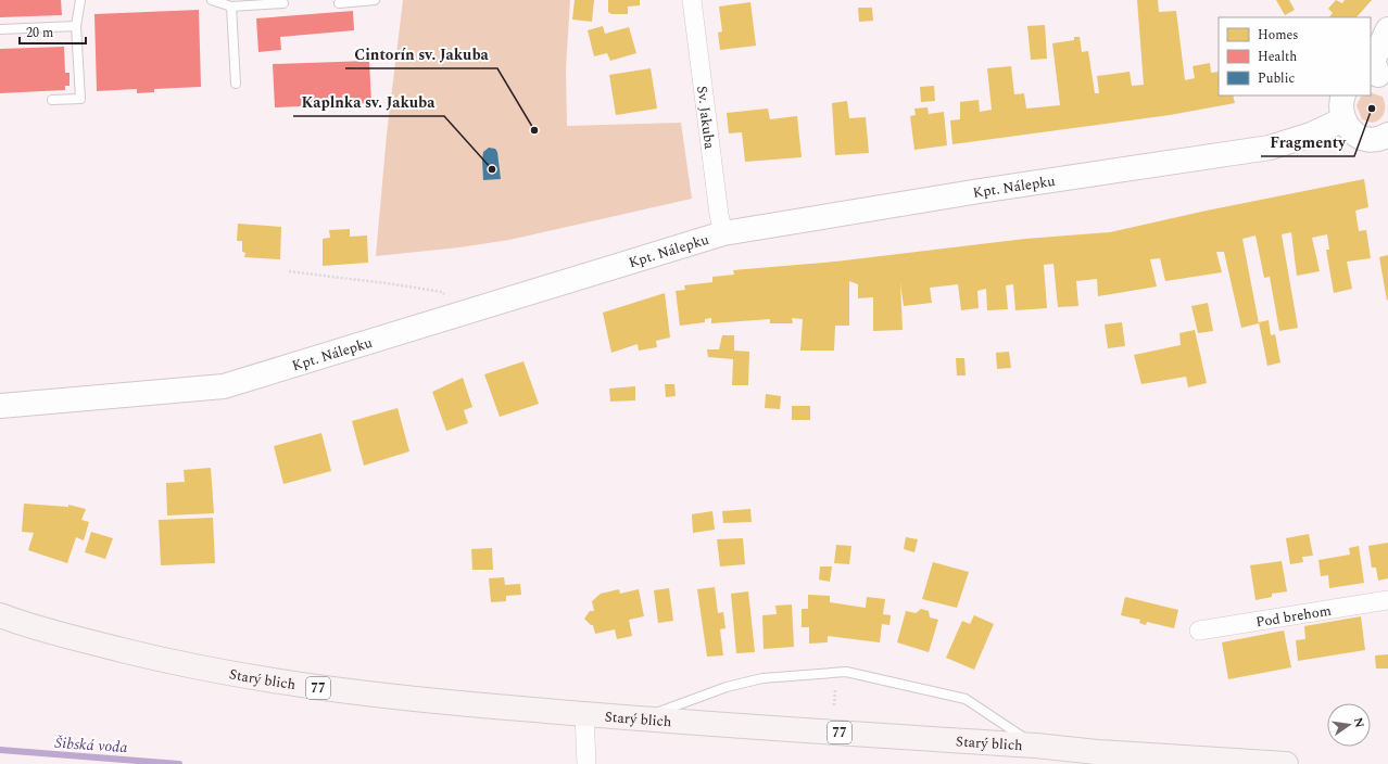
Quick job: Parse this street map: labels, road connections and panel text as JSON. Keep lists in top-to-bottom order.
{
  "streets": {
    "main road": ["Starý blich", "77"],
    "street": ["Sv. Jakuba", "Kpt. Nálepku", "Pod brehom"]
  },
  "crossings": [
    ["Sv. Jakuba", "Kpt. Nálepku"]
  ],
  "water": ["Šibská voda"],
  "places": ["Fragmenty", "Cintorín sv. Jakuba", "Kaplnka sv. Jakuba"],
  "legend": ["Homes", "Health", "Public"],
  "scale_bar": "20 m",
  "north": "right"
}
